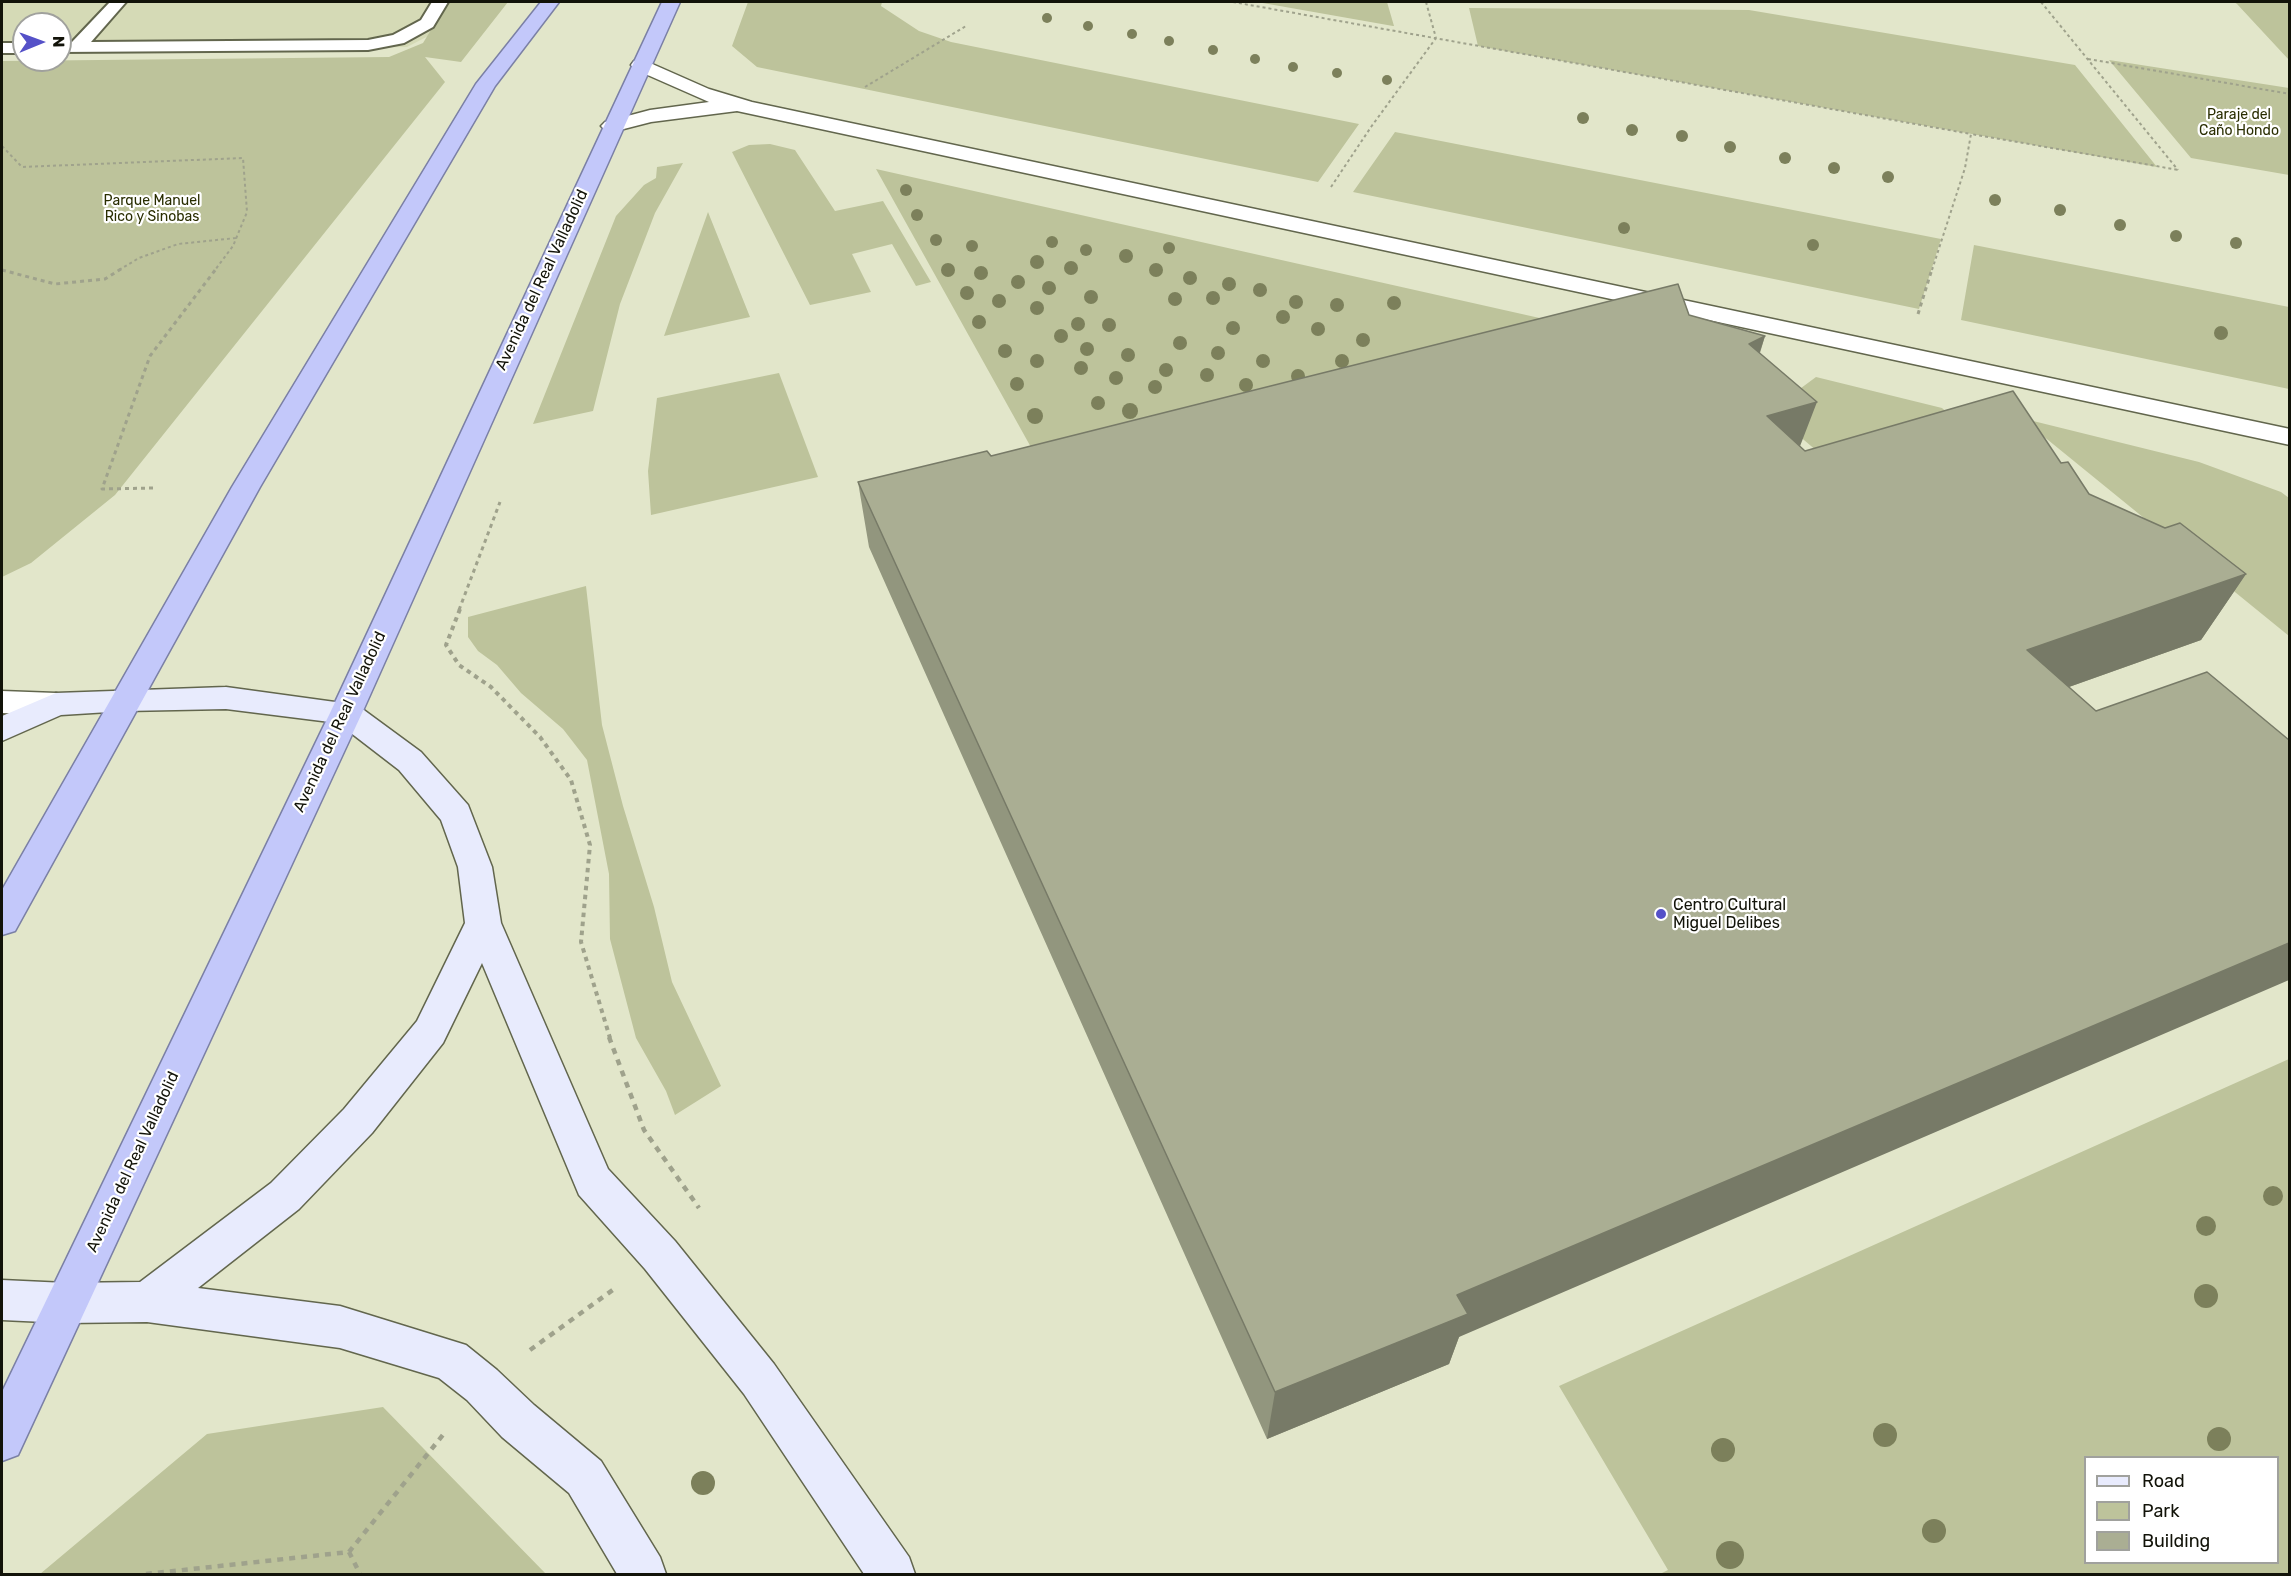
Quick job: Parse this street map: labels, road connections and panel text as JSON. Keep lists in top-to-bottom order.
{
  "streets": {
    "highway": ["Avenida del Real Valladolid"]
  },
  "parks": ["Paraje del Caño Hondo", "Parque Manuel Rico y Sinobas"],
  "places": ["Centro Cultural Miguel Delibes"],
  "legend": ["Road", "Park", "Building"],
  "north": "right"
}
